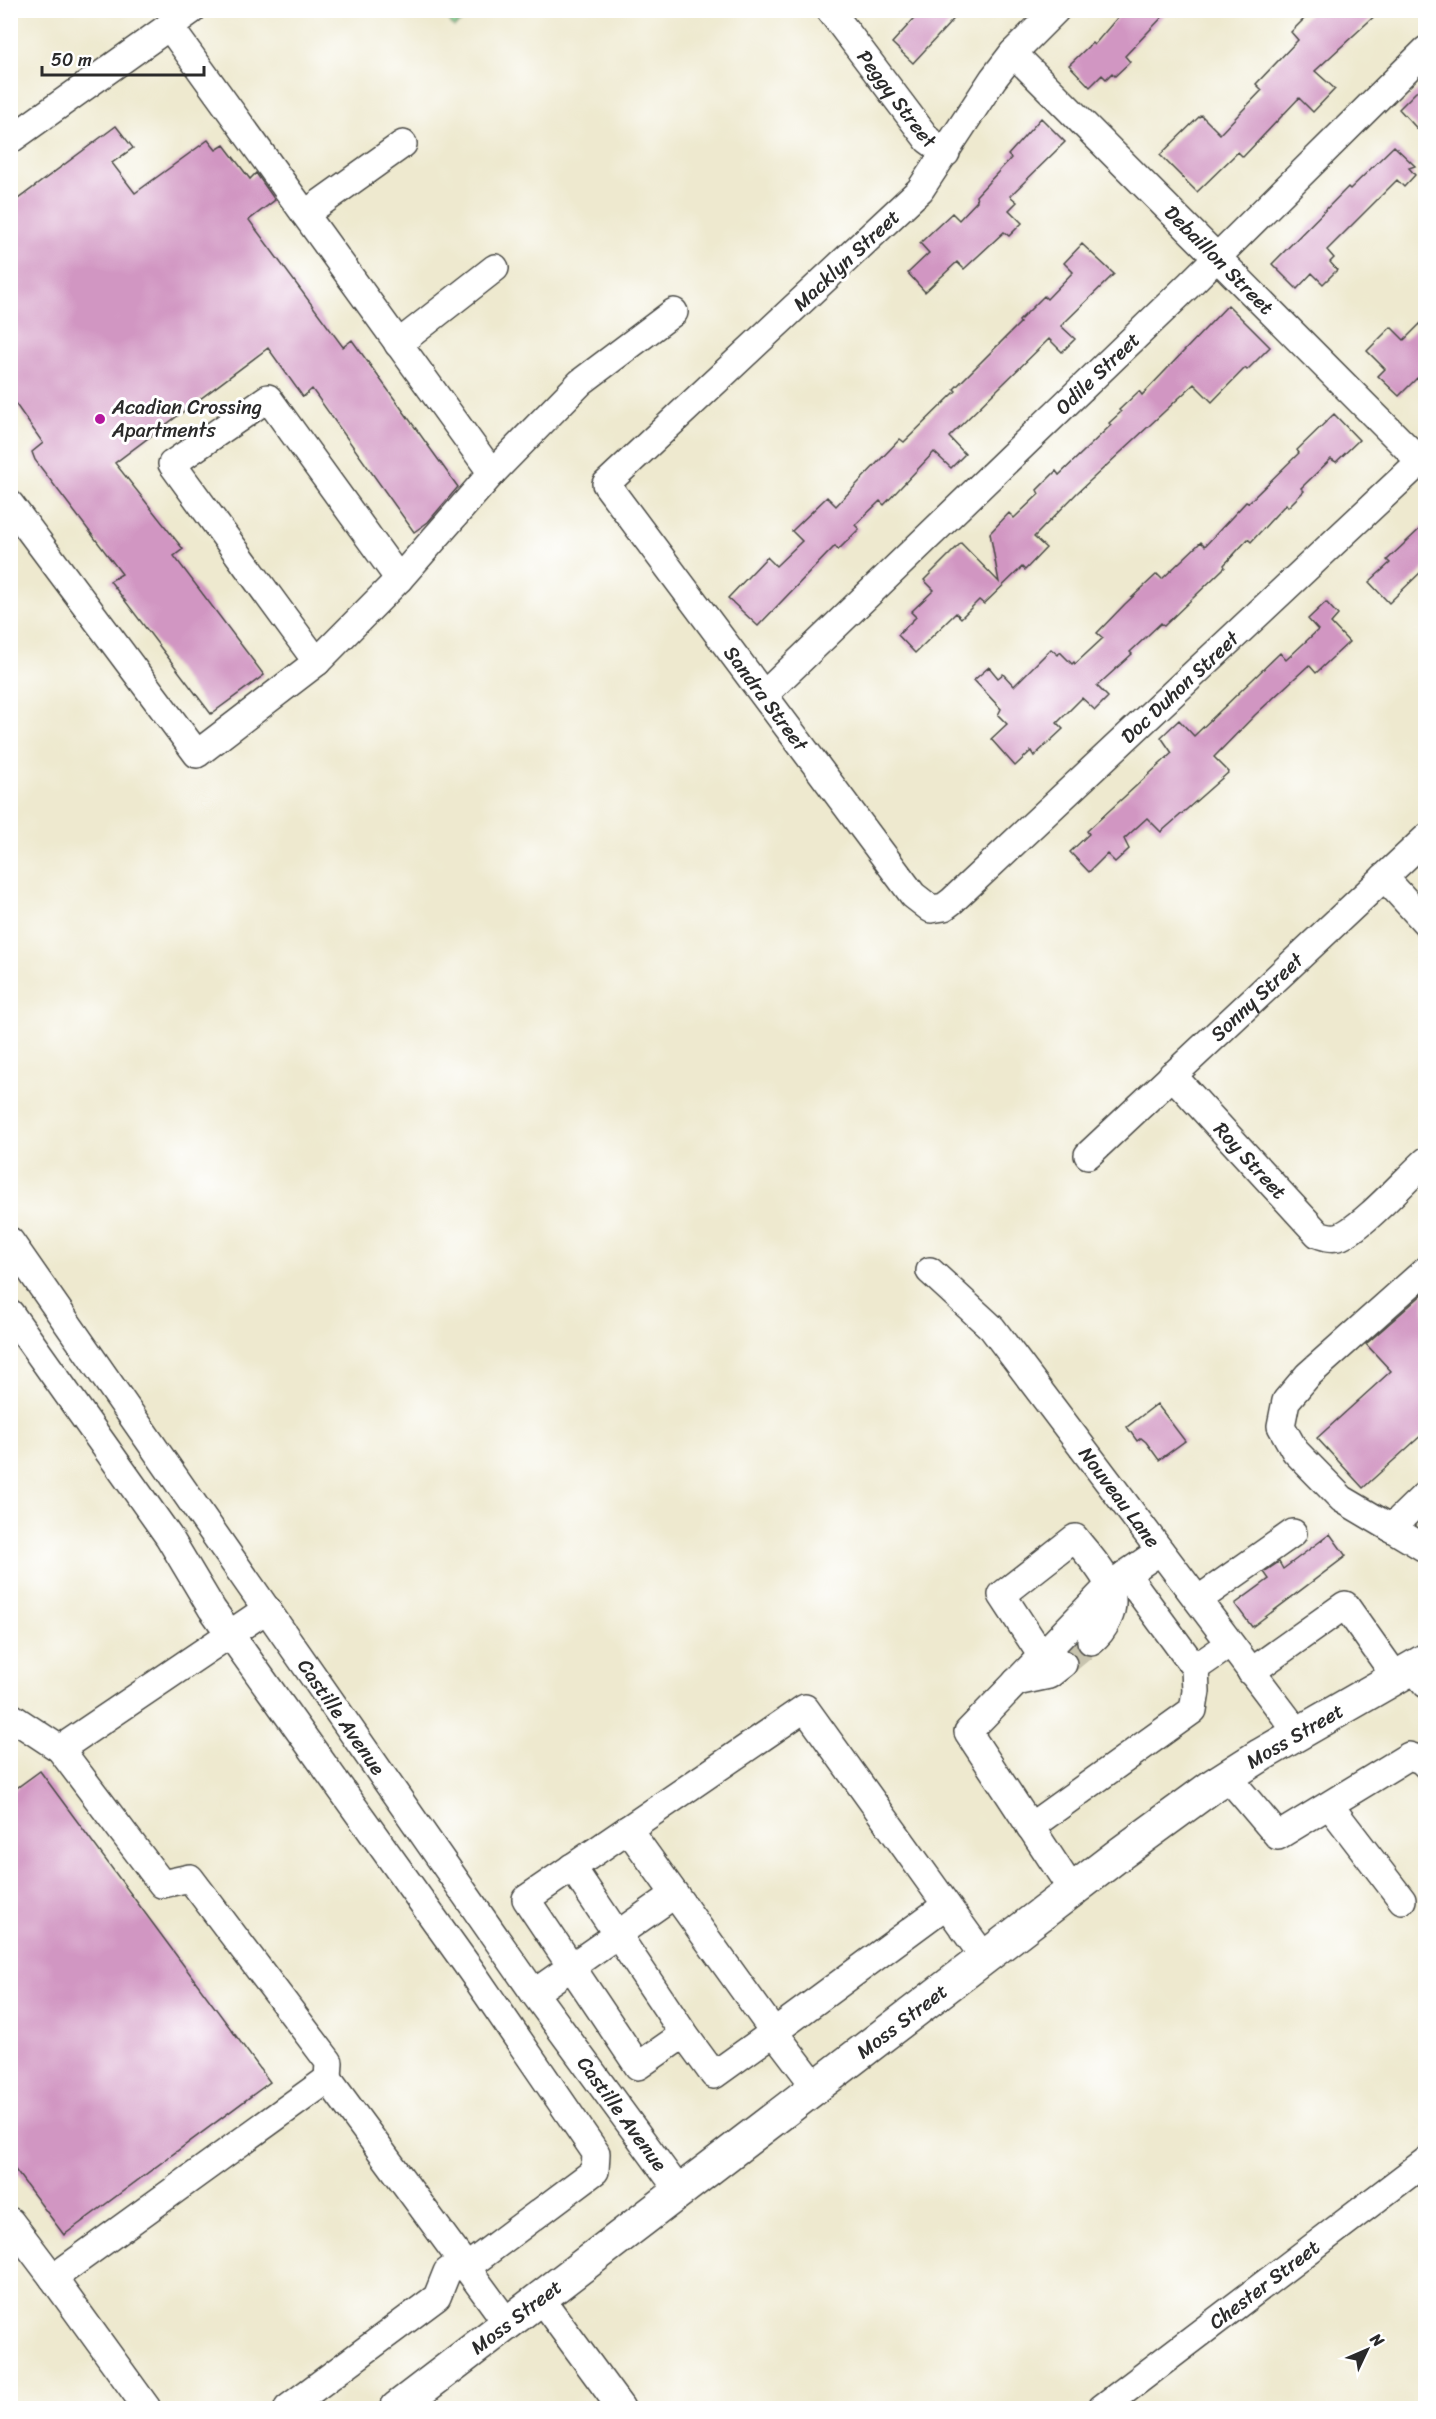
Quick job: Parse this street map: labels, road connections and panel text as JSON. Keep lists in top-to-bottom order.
{
  "streets": {
    "main road": ["Moss Street"],
    "street": [
      "Peggy Street",
      "Macklyn Street",
      "Debaillon Street",
      "Odile Street",
      "Doc Duhon Street",
      "Sandra Street",
      "Sonny Street",
      "Roy Street",
      "Nouveau Lane",
      "Castille Avenue",
      "Chester Street"
    ]
  },
  "crossings": [
    ["Peggy Street", "Macklyn Street"],
    ["Macklyn Street", "Debaillon Street"],
    ["Macklyn Street", "Sandra Street"],
    ["Debaillon Street", "Odile Street"],
    ["Debaillon Street", "Doc Duhon Street"],
    ["Odile Street", "Sandra Street"],
    ["Doc Duhon Street", "Sandra Street"],
    ["Sonny Street", "Roy Street"],
    ["Nouveau Lane", "Moss Street"],
    ["Castille Avenue", "Moss Street"]
  ],
  "places": ["Acadian Crossing Apartments"],
  "scale_bar": "50 m",
  "north": "top right"
}
